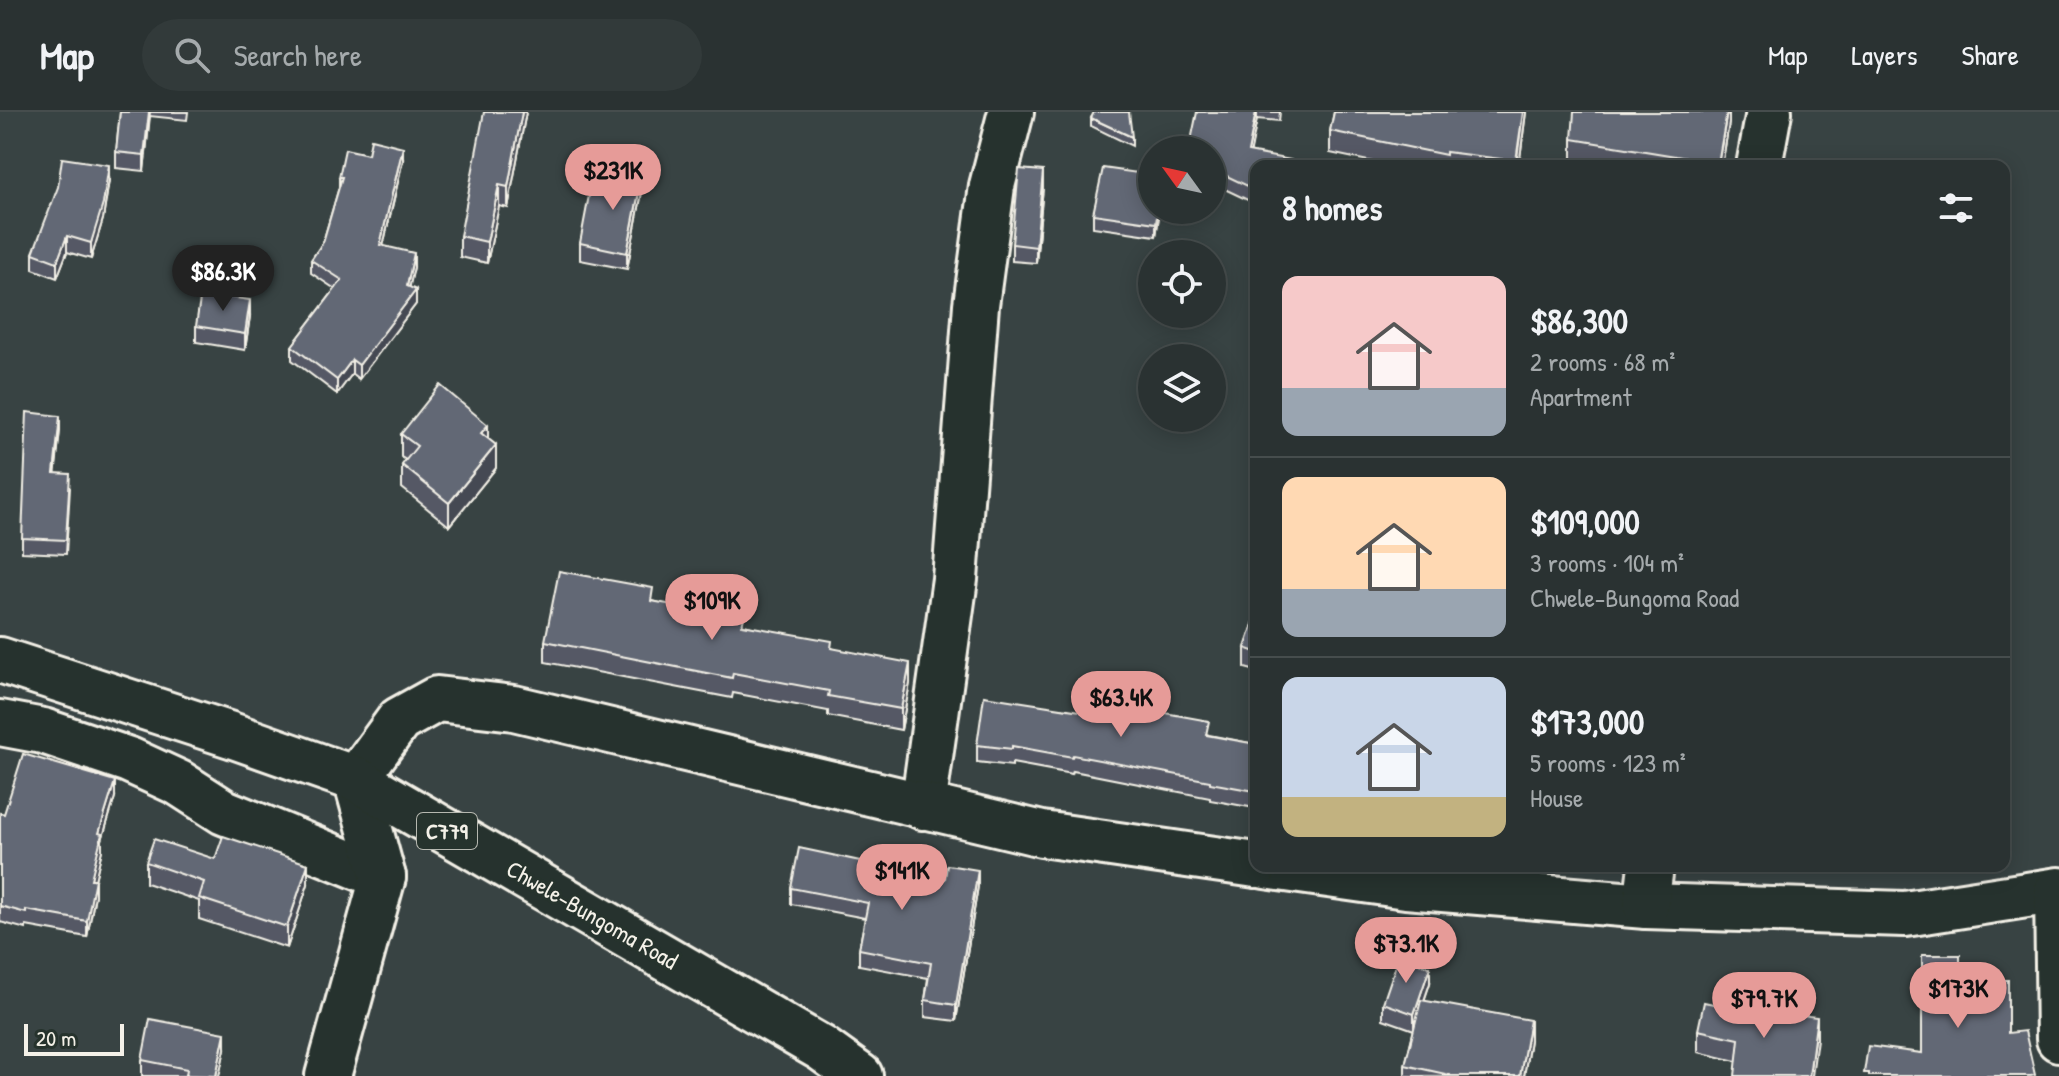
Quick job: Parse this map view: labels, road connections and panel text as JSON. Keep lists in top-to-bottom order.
{
  "streets": {
    "street": ["C779", "Chwele-Bungoma Road"]
  },
  "scale_bar": "20 m",
  "north": "top left",
  "page": {
    "header": "Map",
    "search": "Search here",
    "nav": ["Map", "Layers", "Share"],
    "price": [
      "$231K",
      "$86.3K",
      "$109K",
      "$63.4K",
      "$141K",
      "$73.1K",
      "$173K",
      "$79.7K"
    ],
    "heading": "8 homes",
    "list": [
      {
        "name": "$86,300",
        "note": "2 rooms · 68 m² · Apartment"
      },
      {
        "name": "$109,000",
        "note": "3 rooms · 104 m² · Chwele-Bungoma Road"
      },
      {
        "name": "$173,000",
        "note": "5 rooms · 123 m² · House"
      }
    ],
    "scale": "20 m"
  }
}
